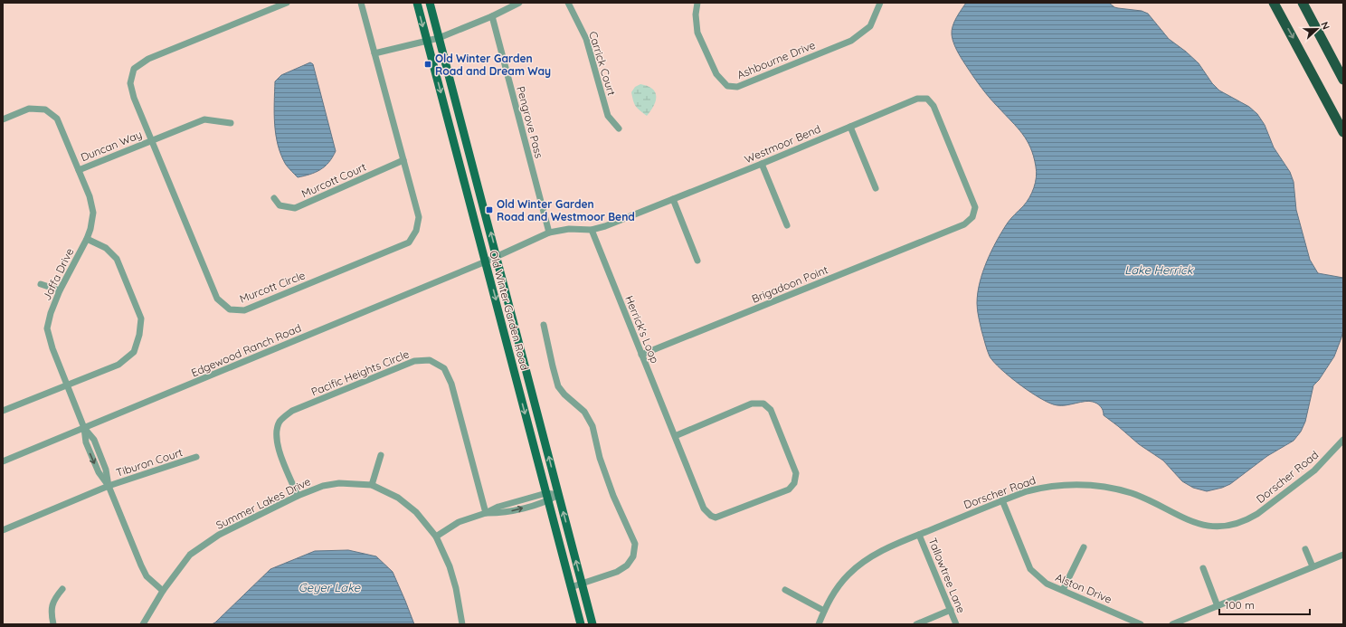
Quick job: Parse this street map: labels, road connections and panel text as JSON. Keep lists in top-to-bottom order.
{
  "streets": {
    "main road": ["Old Winter Garden Road"],
    "street": [
      "Ashbourne Drive",
      "Carrick Court",
      "Pengrove Pass",
      "Westmoor Bend",
      "Duncan Way",
      "Murcott Court",
      "Jaffa Drive",
      "Brigadoon Point",
      "Murcott Circle",
      "Herrick's Loop",
      "Edgewood Ranch Road",
      "Pacific Heights Circle",
      "Tiburon Court",
      "Dorscher Road",
      "Summer Lakes Drive",
      "Tallowtree Lane",
      "Alston Drive"
    ]
  },
  "crossings": [
    ["Pengrove Pass", "Westmoor Bend"],
    ["Westmoor Bend", "Brigadoon Point"],
    ["Westmoor Bend", "Old Winter Garden Road"],
    ["Westmoor Bend", "Herrick's Loop"],
    ["Westmoor Bend", "Edgewood Ranch Road"],
    ["Duncan Way", "Jaffa Drive"],
    ["Duncan Way", "Murcott Circle"],
    ["Murcott Court", "Murcott Circle"],
    ["Jaffa Drive", "Edgewood Ranch Road"],
    ["Jaffa Drive", "Tiburon Court"],
    ["Jaffa Drive", "Summer Lakes Drive"],
    ["Brigadoon Point", "Herrick's Loop"],
    ["Old Winter Garden Road", "Edgewood Ranch Road"],
    ["Pacific Heights Circle", "Summer Lakes Drive"],
    ["Dorscher Road", "Tallowtree Lane"],
    ["Dorscher Road", "Alston Drive"]
  ],
  "water": ["Lake Herrick", "Geyer Lake"],
  "places": {
    "transit": ["Old Winter Garden Road and Dream Way", "Old Winter Garden Road and Westmoor Bend"]
  },
  "scale_bar": "100 m",
  "north": "right"
}
